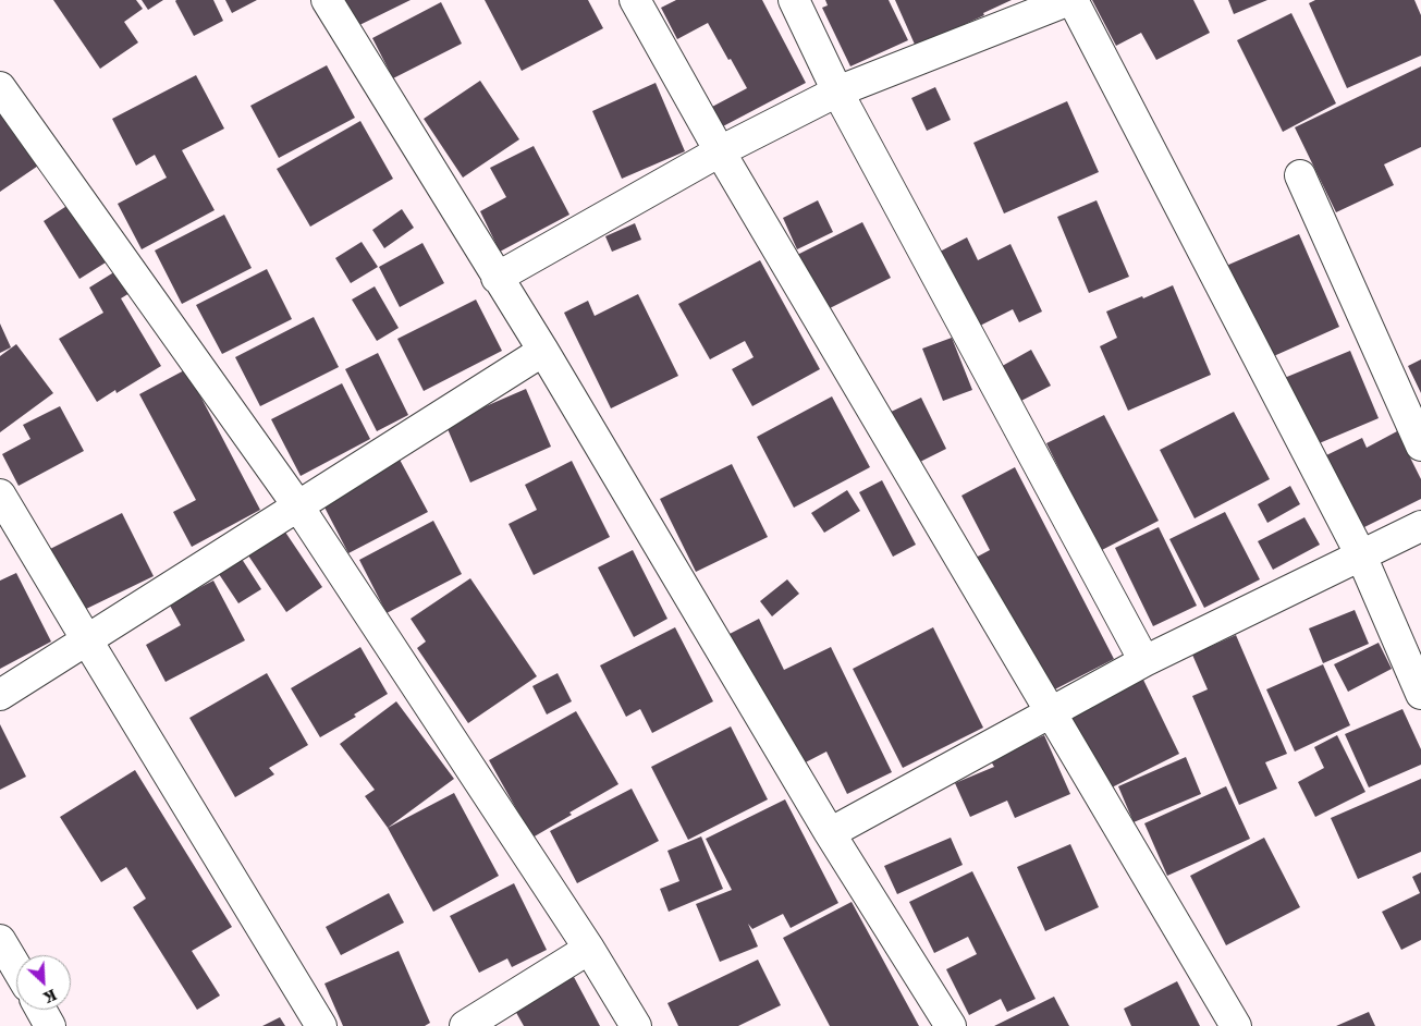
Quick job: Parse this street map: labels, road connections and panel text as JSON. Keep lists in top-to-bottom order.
{
  "north": "bottom right"
}
